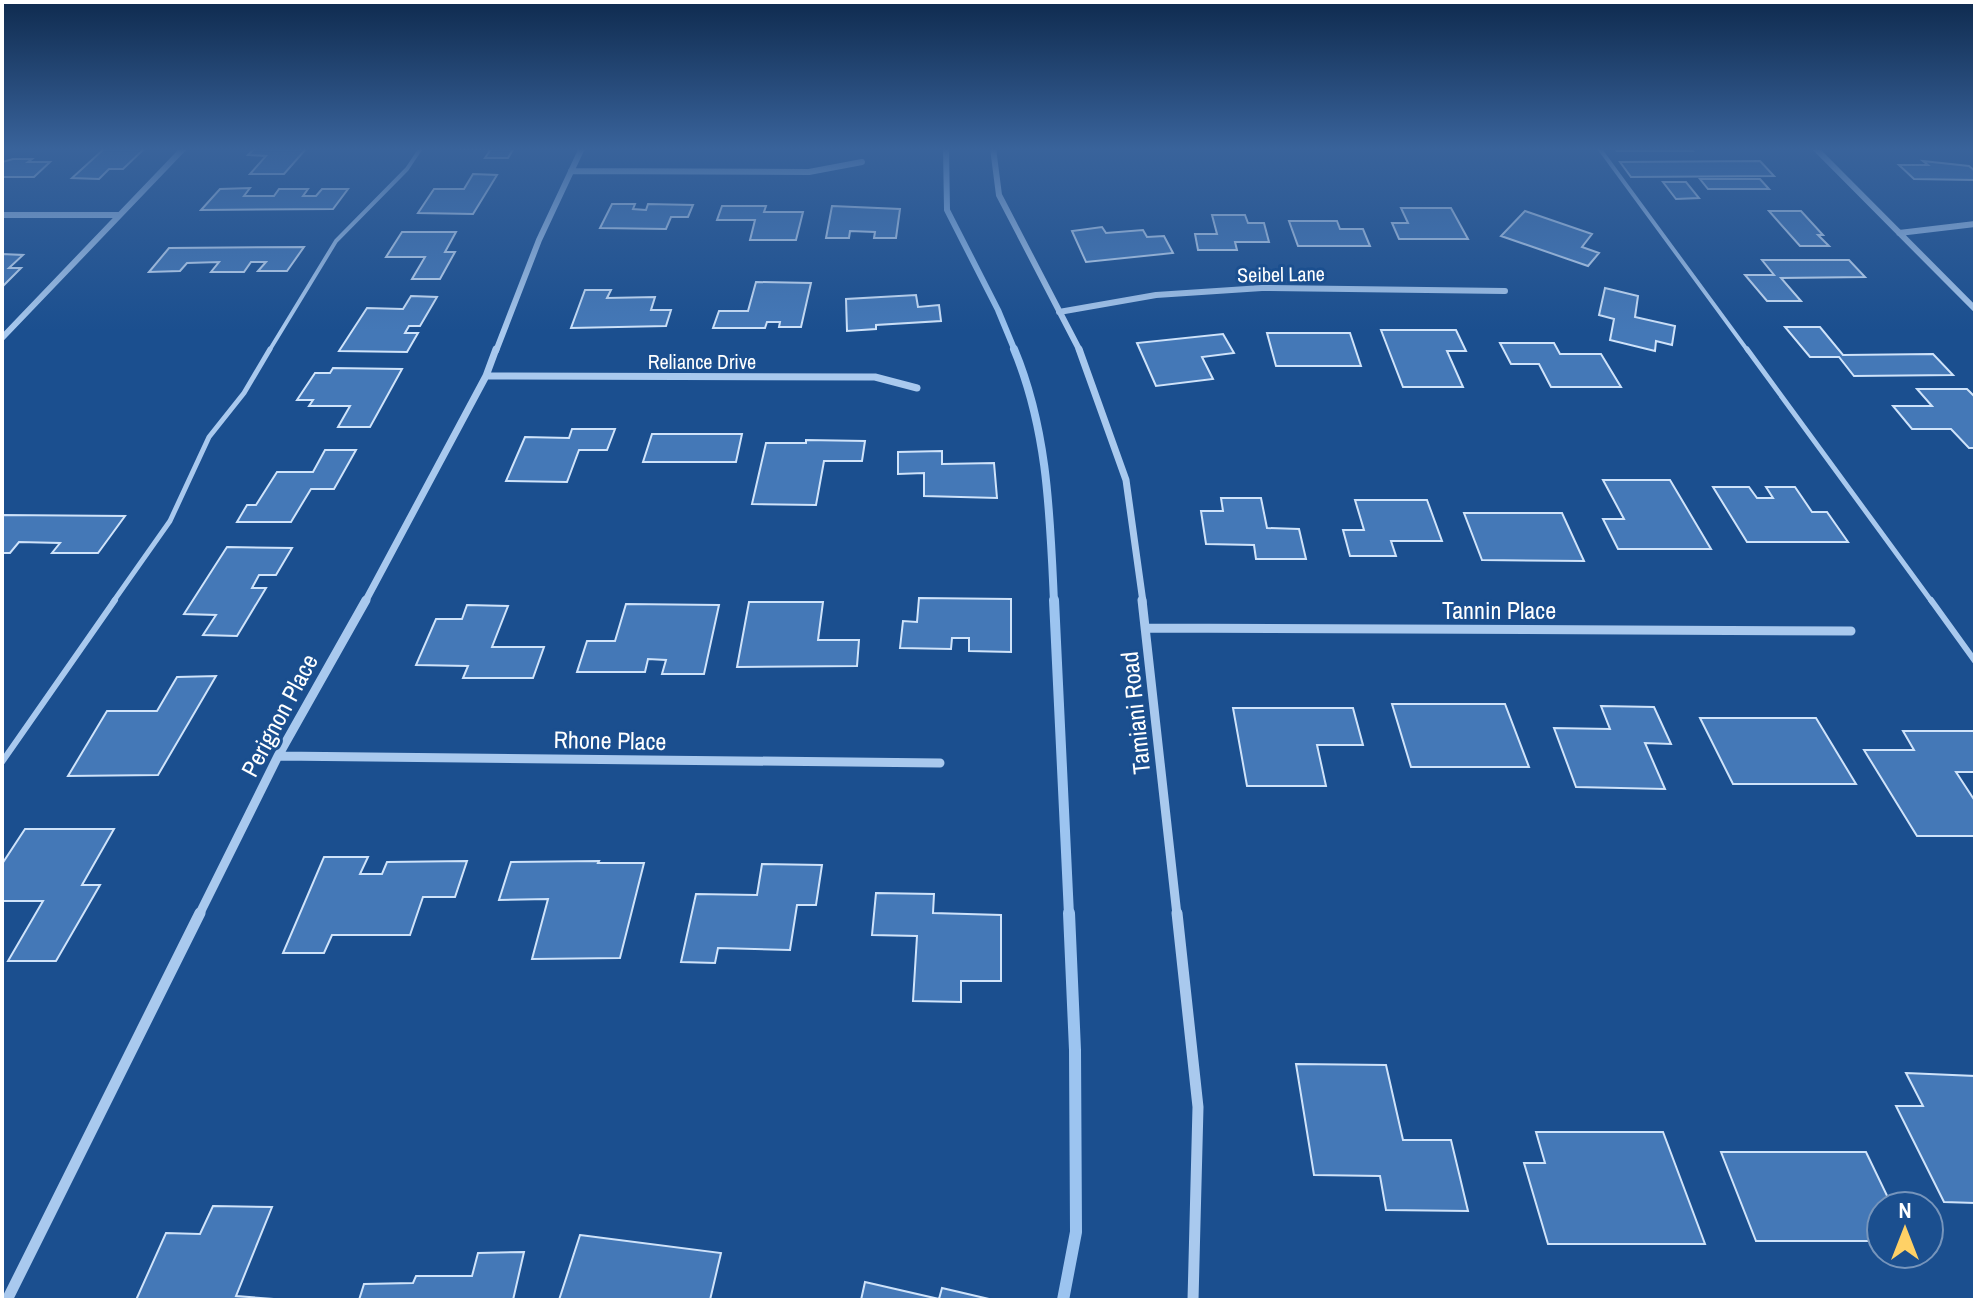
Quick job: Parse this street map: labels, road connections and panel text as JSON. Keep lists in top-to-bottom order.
{
  "streets": {
    "street": [
      "Seibel Lane",
      "Reliance Drive",
      "Tannin Place",
      "Tamiani Road",
      "Perignon Place",
      "Rhone Place"
    ]
  },
  "crossings": [
    ["Seibel Lane", "Tamiani Road"],
    ["Reliance Drive", "Perignon Place"],
    ["Tannin Place", "Tamiani Road"],
    ["Perignon Place", "Rhone Place"]
  ],
  "north": "top"
}
